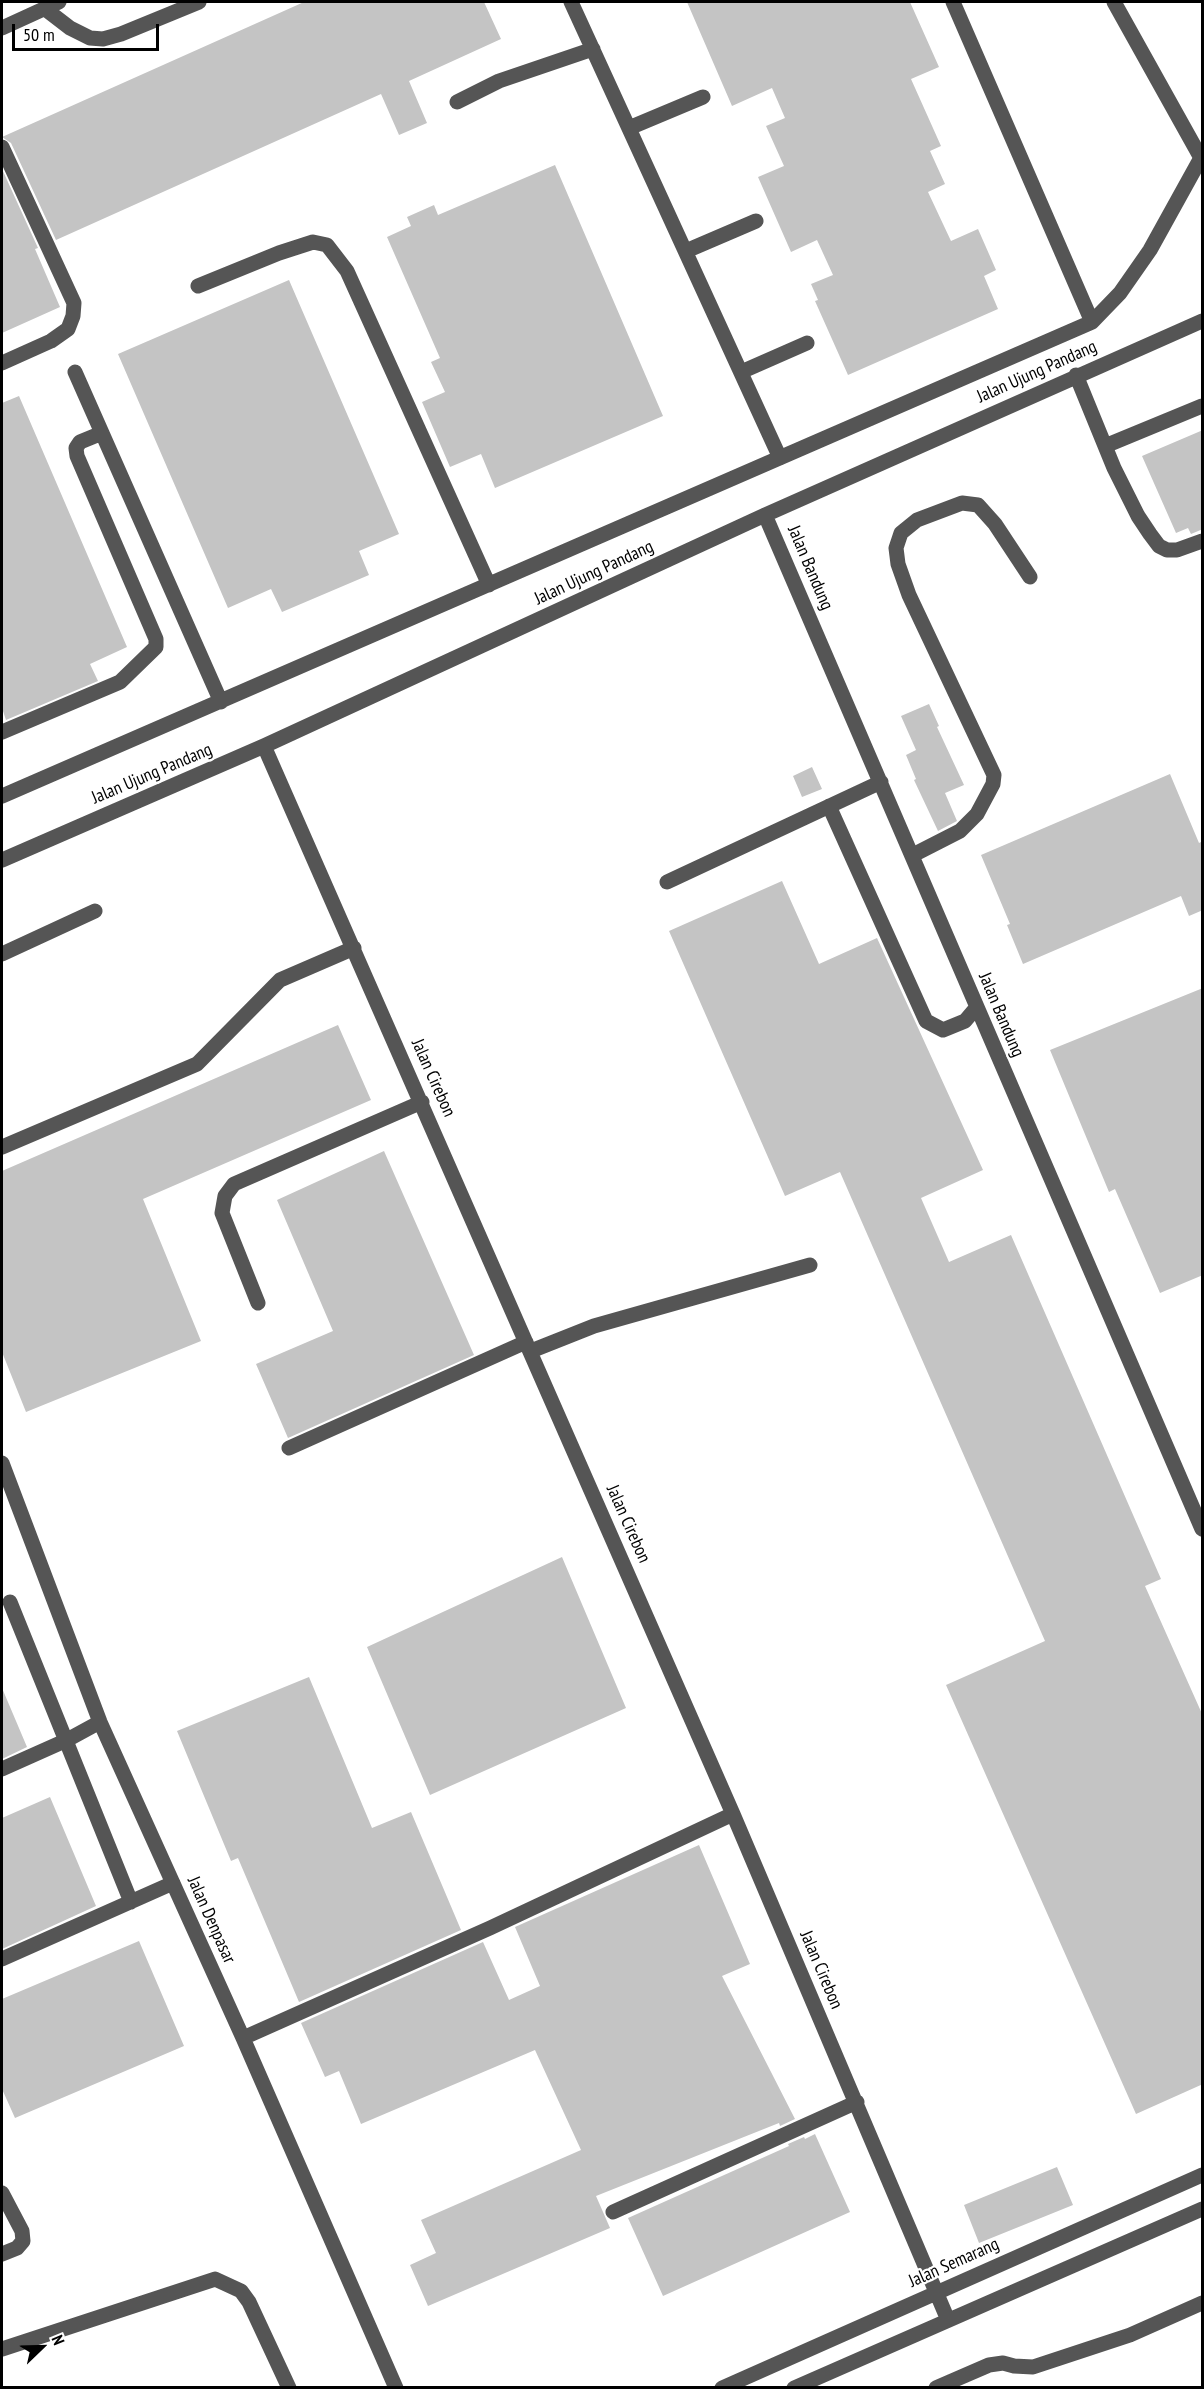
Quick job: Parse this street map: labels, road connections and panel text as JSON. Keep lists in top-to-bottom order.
{
  "streets": {
    "street": [
      "Jalan Ujung Pandang",
      "Jalan Bandung",
      "Jalan Cirebon",
      "Jalan Denpasar",
      "Jalan Semarang"
    ]
  },
  "crossings": [
    ["Jalan Ujung Pandang", "Jalan Bandung"],
    ["Jalan Ujung Pandang", "Jalan Cirebon"],
    ["Jalan Cirebon", "Jalan Semarang"]
  ],
  "scale_bar": "50 m",
  "north": "top right"
}
